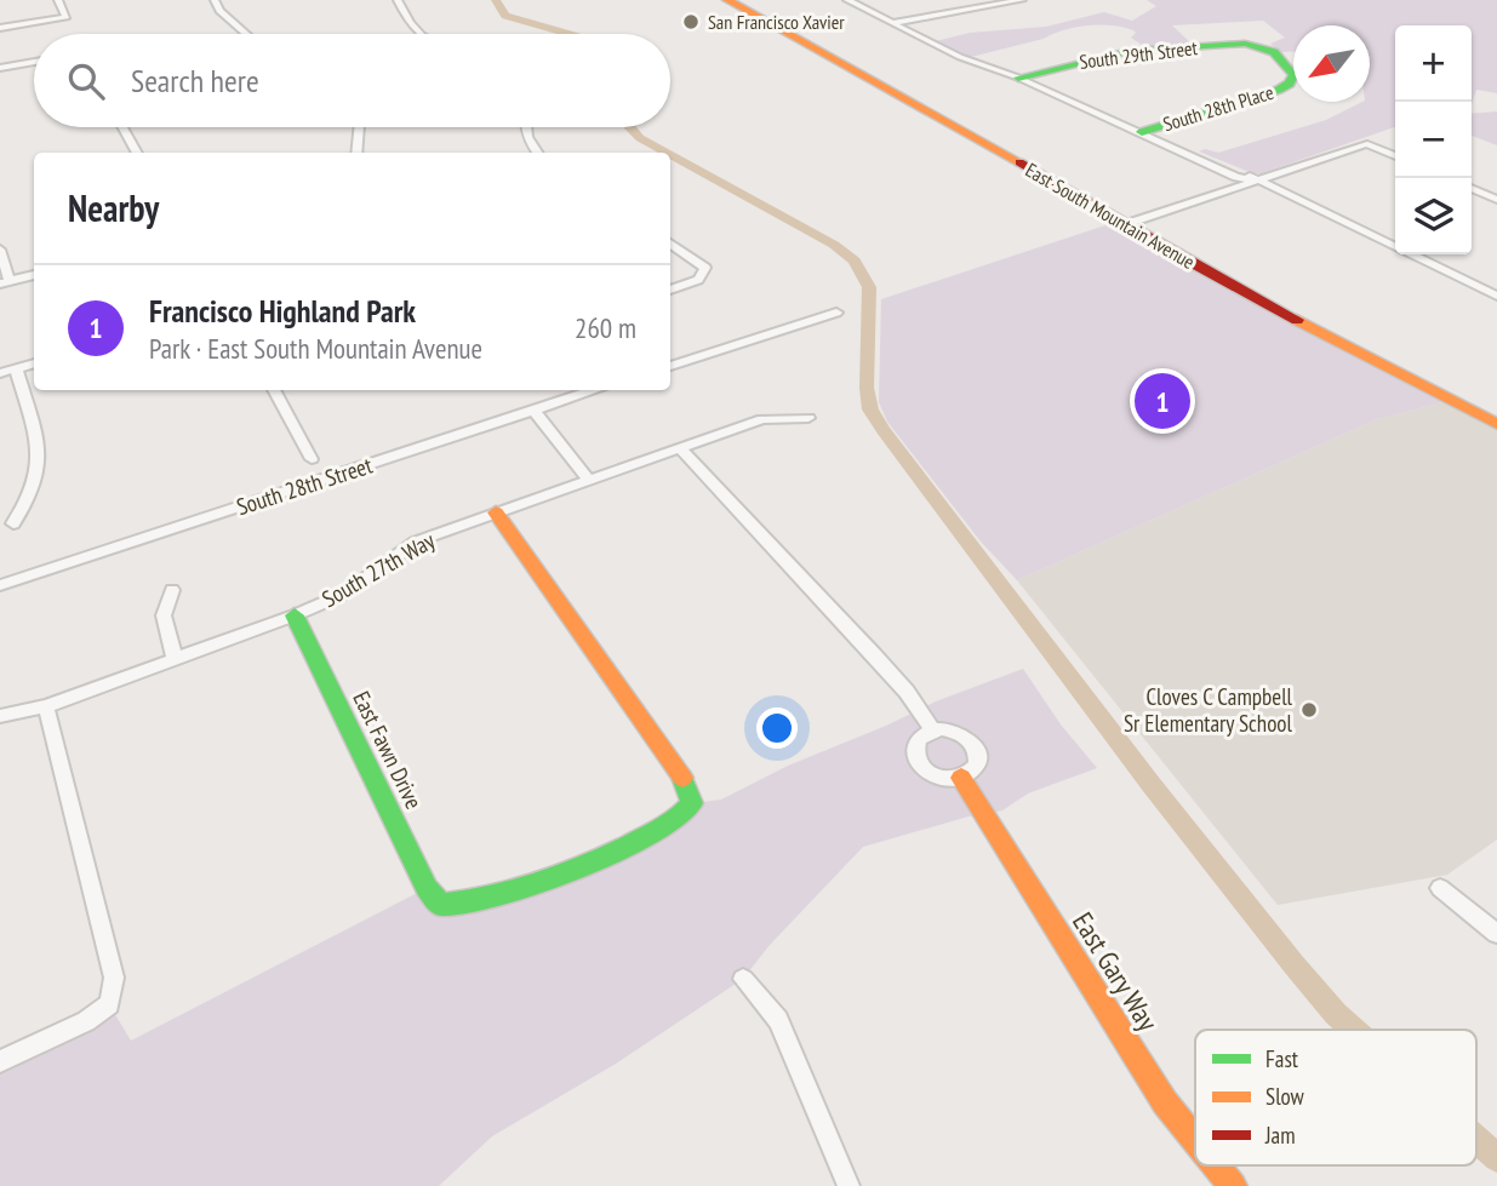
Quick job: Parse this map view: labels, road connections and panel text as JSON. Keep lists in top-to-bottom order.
{
  "streets": {
    "street": [
      "South 29th Street",
      "South 28th Place",
      "East South Mountain Avenue",
      "South 28th Street",
      "South 27th Way",
      "East Fawn Drive",
      "East Gary Way"
    ]
  },
  "crossings": [
    ["South 29th Street", "South 28th Place"],
    ["South 27th Way", "East Fawn Drive"]
  ],
  "places": ["San Francisco Xavier", "Cloves C Campbell Sr Elementary School"],
  "legend": ["Fast", "Slow", "Jam"],
  "north": "bottom left",
  "page": {
    "map_buttons": ["+", "−"],
    "search": "Search here",
    "heading": "Nearby",
    "list": [
      {
        "mark": "1",
        "name": "Francisco Highland Park",
        "note": "Park · East South Mountain Avenue",
        "value": "260 m"
      }
    ],
    "pins": "1"
  }
}
